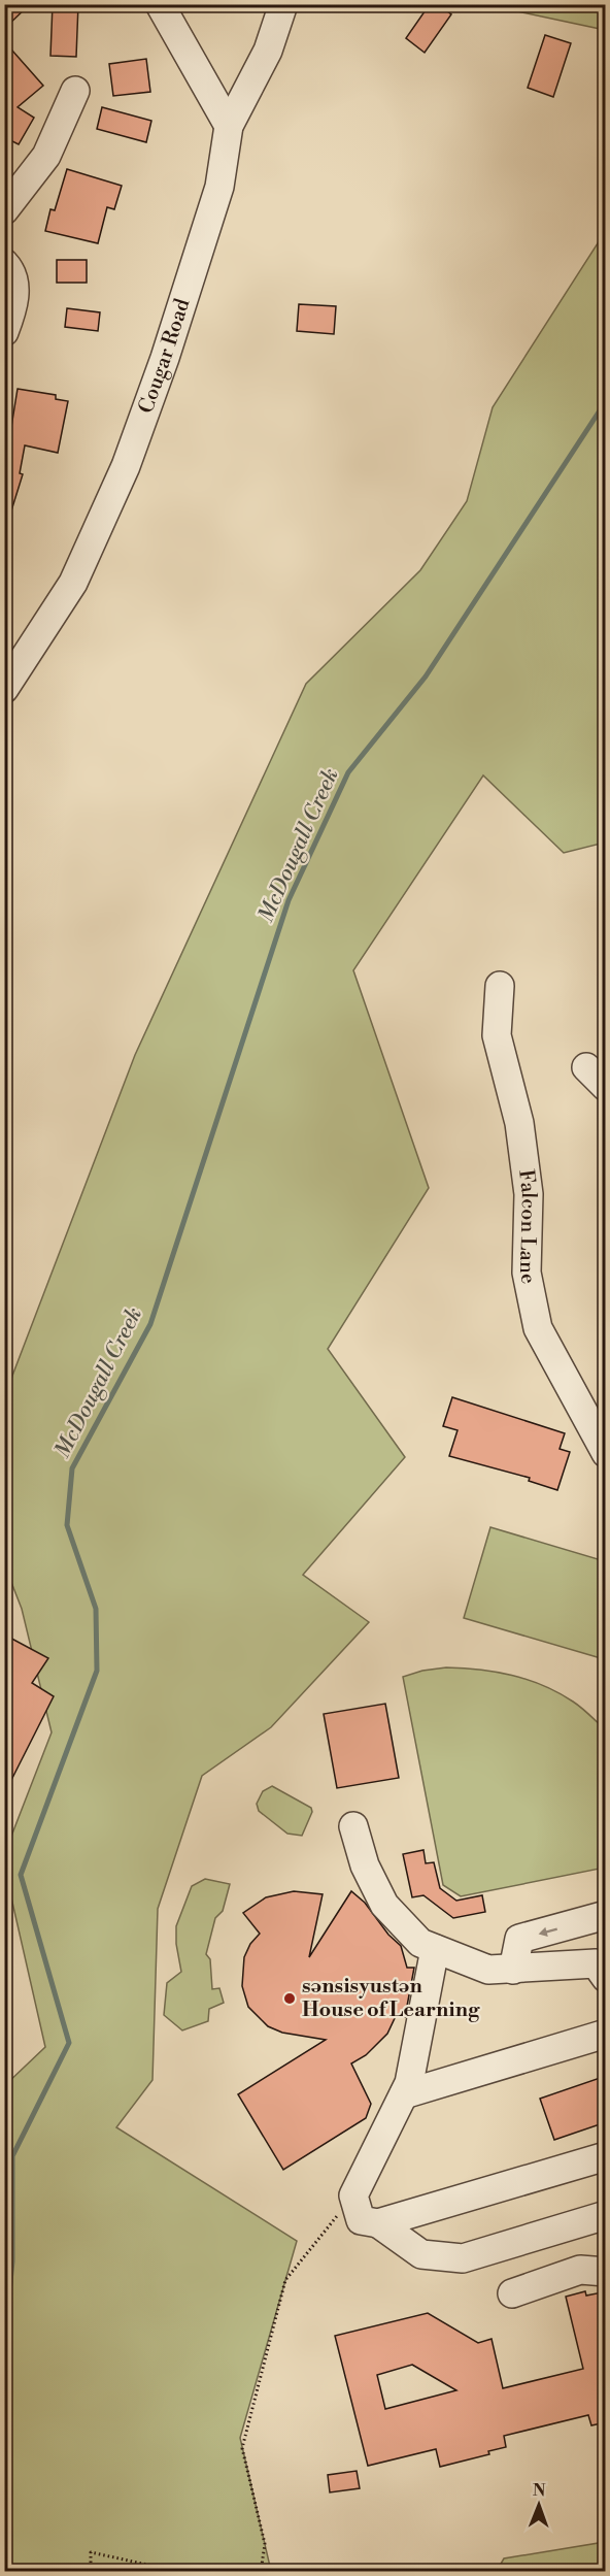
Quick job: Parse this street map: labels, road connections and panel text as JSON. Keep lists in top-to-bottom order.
{
  "streets": {
    "street": ["Cougar Road", "Falcon Lane"]
  },
  "water": ["McDougall Creek"],
  "places": ["sənsisyustən House of Learning"],
  "north": "top"
}
